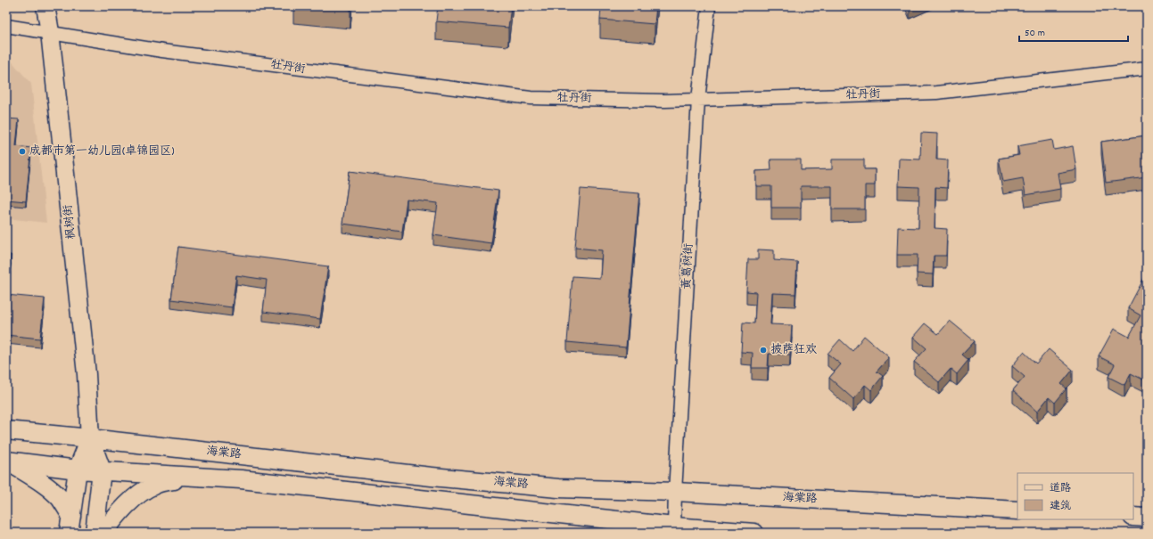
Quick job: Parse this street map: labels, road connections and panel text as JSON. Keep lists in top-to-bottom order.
{
  "streets": {
    "main road": ["枫树街", "海棠路"],
    "street": ["牡丹街", "黄葛树街"]
  },
  "crossings": [
    ["牡丹街", "枫树街"],
    ["牡丹街", "黄葛树街"],
    ["枫树街", "海棠路"],
    ["黄葛树街", "海棠路"]
  ],
  "places": ["成都市第一幼儿园(卓锦园区)", "披萨狂欢"],
  "legend": ["道路", "建筑"],
  "scale_bar": "50 m"
}
